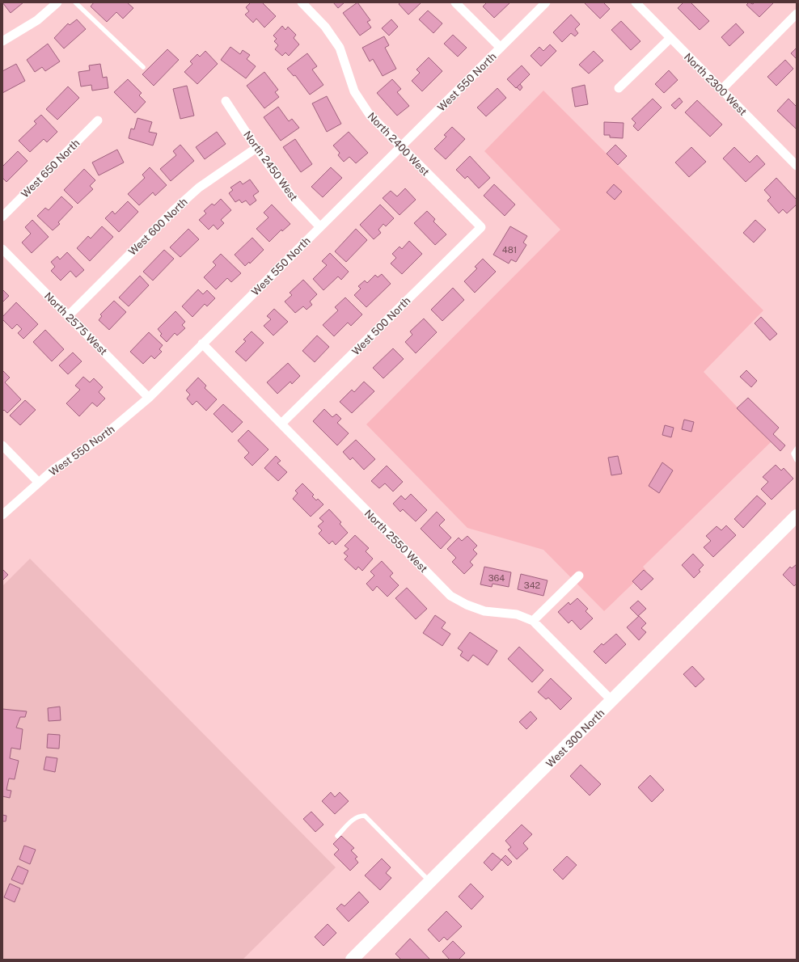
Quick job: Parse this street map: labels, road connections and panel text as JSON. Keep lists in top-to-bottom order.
{
  "streets": {
    "main road": ["West 300 North"],
    "street": [
      "West 550 North",
      "North 2300 West",
      "North 2400 West",
      "North 2450 West",
      "West 650 North",
      "West 600 North",
      "North 2575 West",
      "West 500 North",
      "North 2550 West"
    ]
  },
  "crossings": [
    ["West 550 North", "North 2400 West"],
    ["West 550 North", "North 2450 West"],
    ["West 550 North", "North 2575 West"],
    ["West 550 North", "North 2550 West"],
    ["North 2400 West", "West 500 North"],
    ["North 2450 West", "West 600 North"],
    ["West 600 North", "North 2575 West"],
    ["West 500 North", "North 2550 West"],
    ["North 2550 West", "West 300 North"]
  ],
  "house_numbers": ["481", "364", "342"]
}
